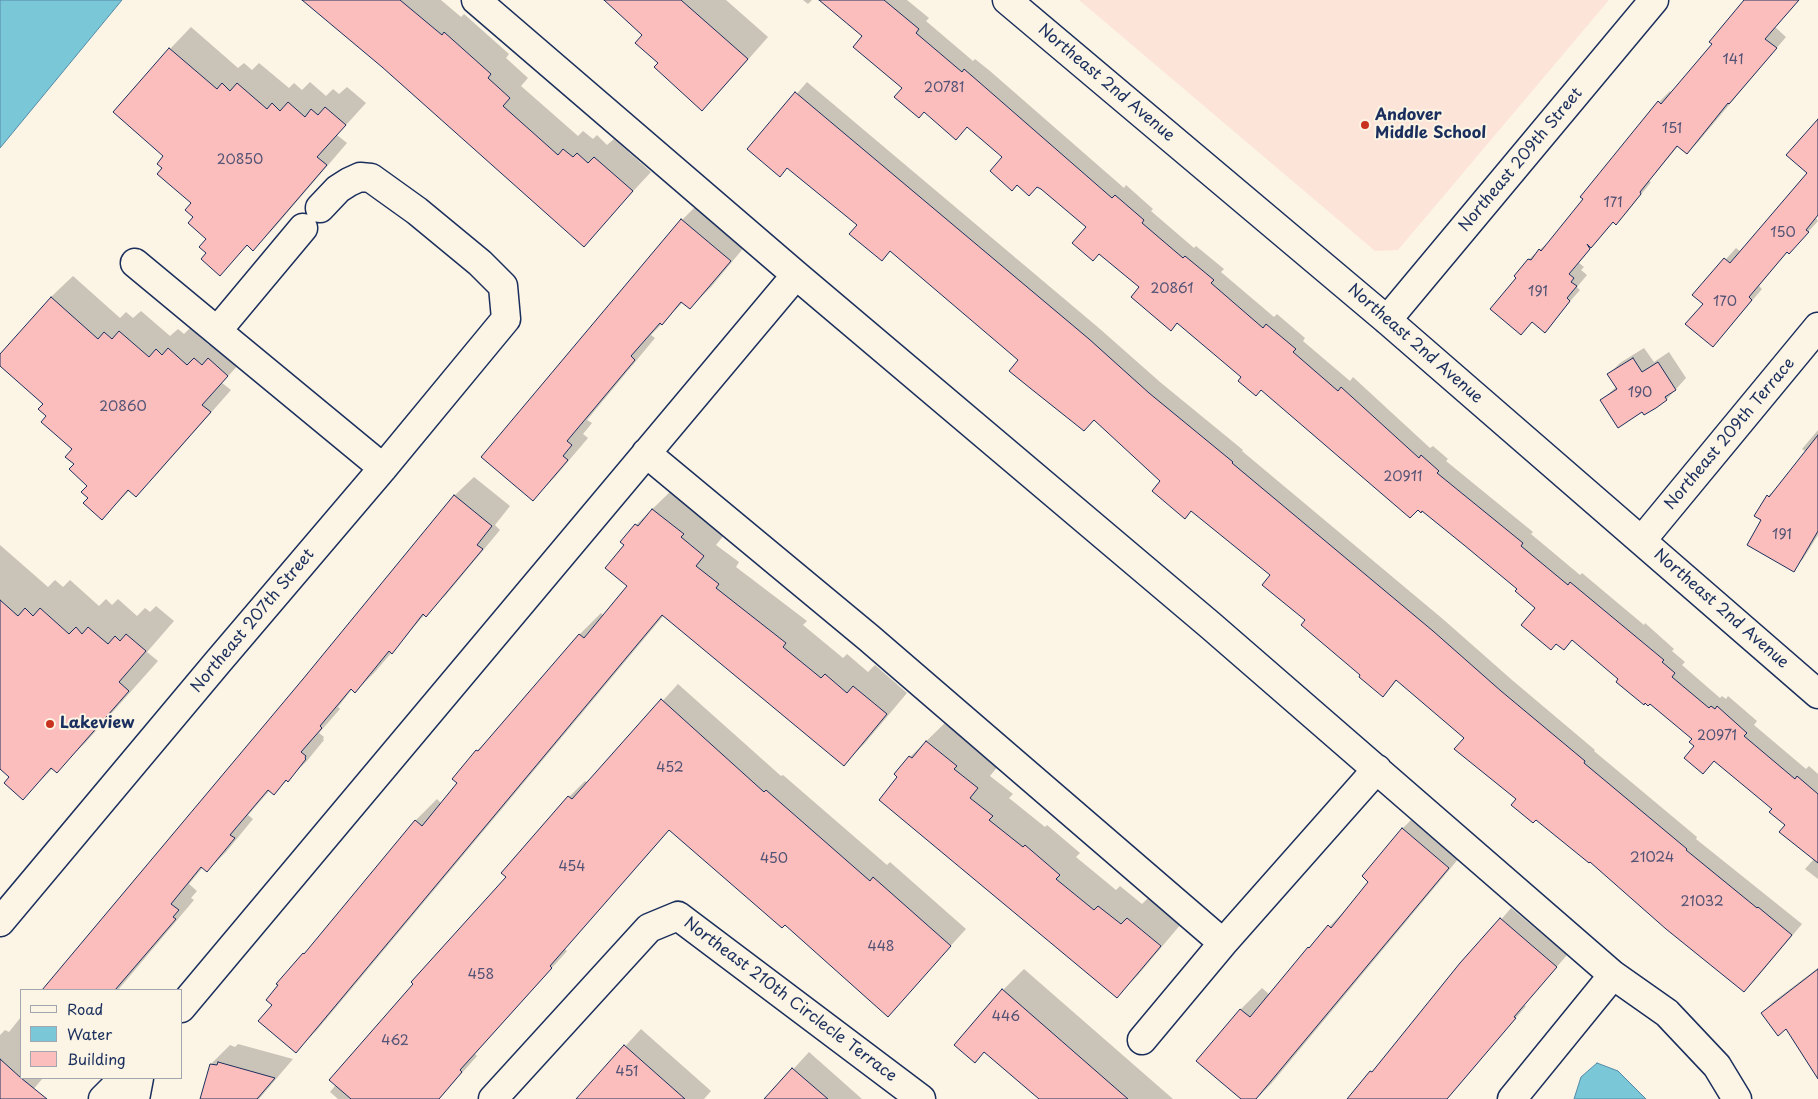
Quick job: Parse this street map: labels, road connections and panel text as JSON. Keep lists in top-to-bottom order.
{
  "streets": {
    "street": [
      "Northeast 2nd Avenue",
      "Northeast 209th Street",
      "Northeast 209th Terrace",
      "Northeast 207th Street",
      "Northeast 210th Circlecle Terrace"
    ]
  },
  "crossings": [
    ["Northeast 2nd Avenue", "Northeast 209th Street"],
    ["Northeast 2nd Avenue", "Northeast 209th Terrace"]
  ],
  "places": ["Andover Middle School", "Lakeview"],
  "house_numbers": [
    "141",
    "20781",
    "151",
    "20850",
    "171",
    "150",
    "20861",
    "191",
    "170",
    "190",
    "20860",
    "20911",
    "191",
    "20971",
    "452",
    "21024",
    "450",
    "454",
    "21032",
    "448",
    "458",
    "446",
    "462",
    "451"
  ],
  "legend": ["Road", "Water", "Building"]
}
